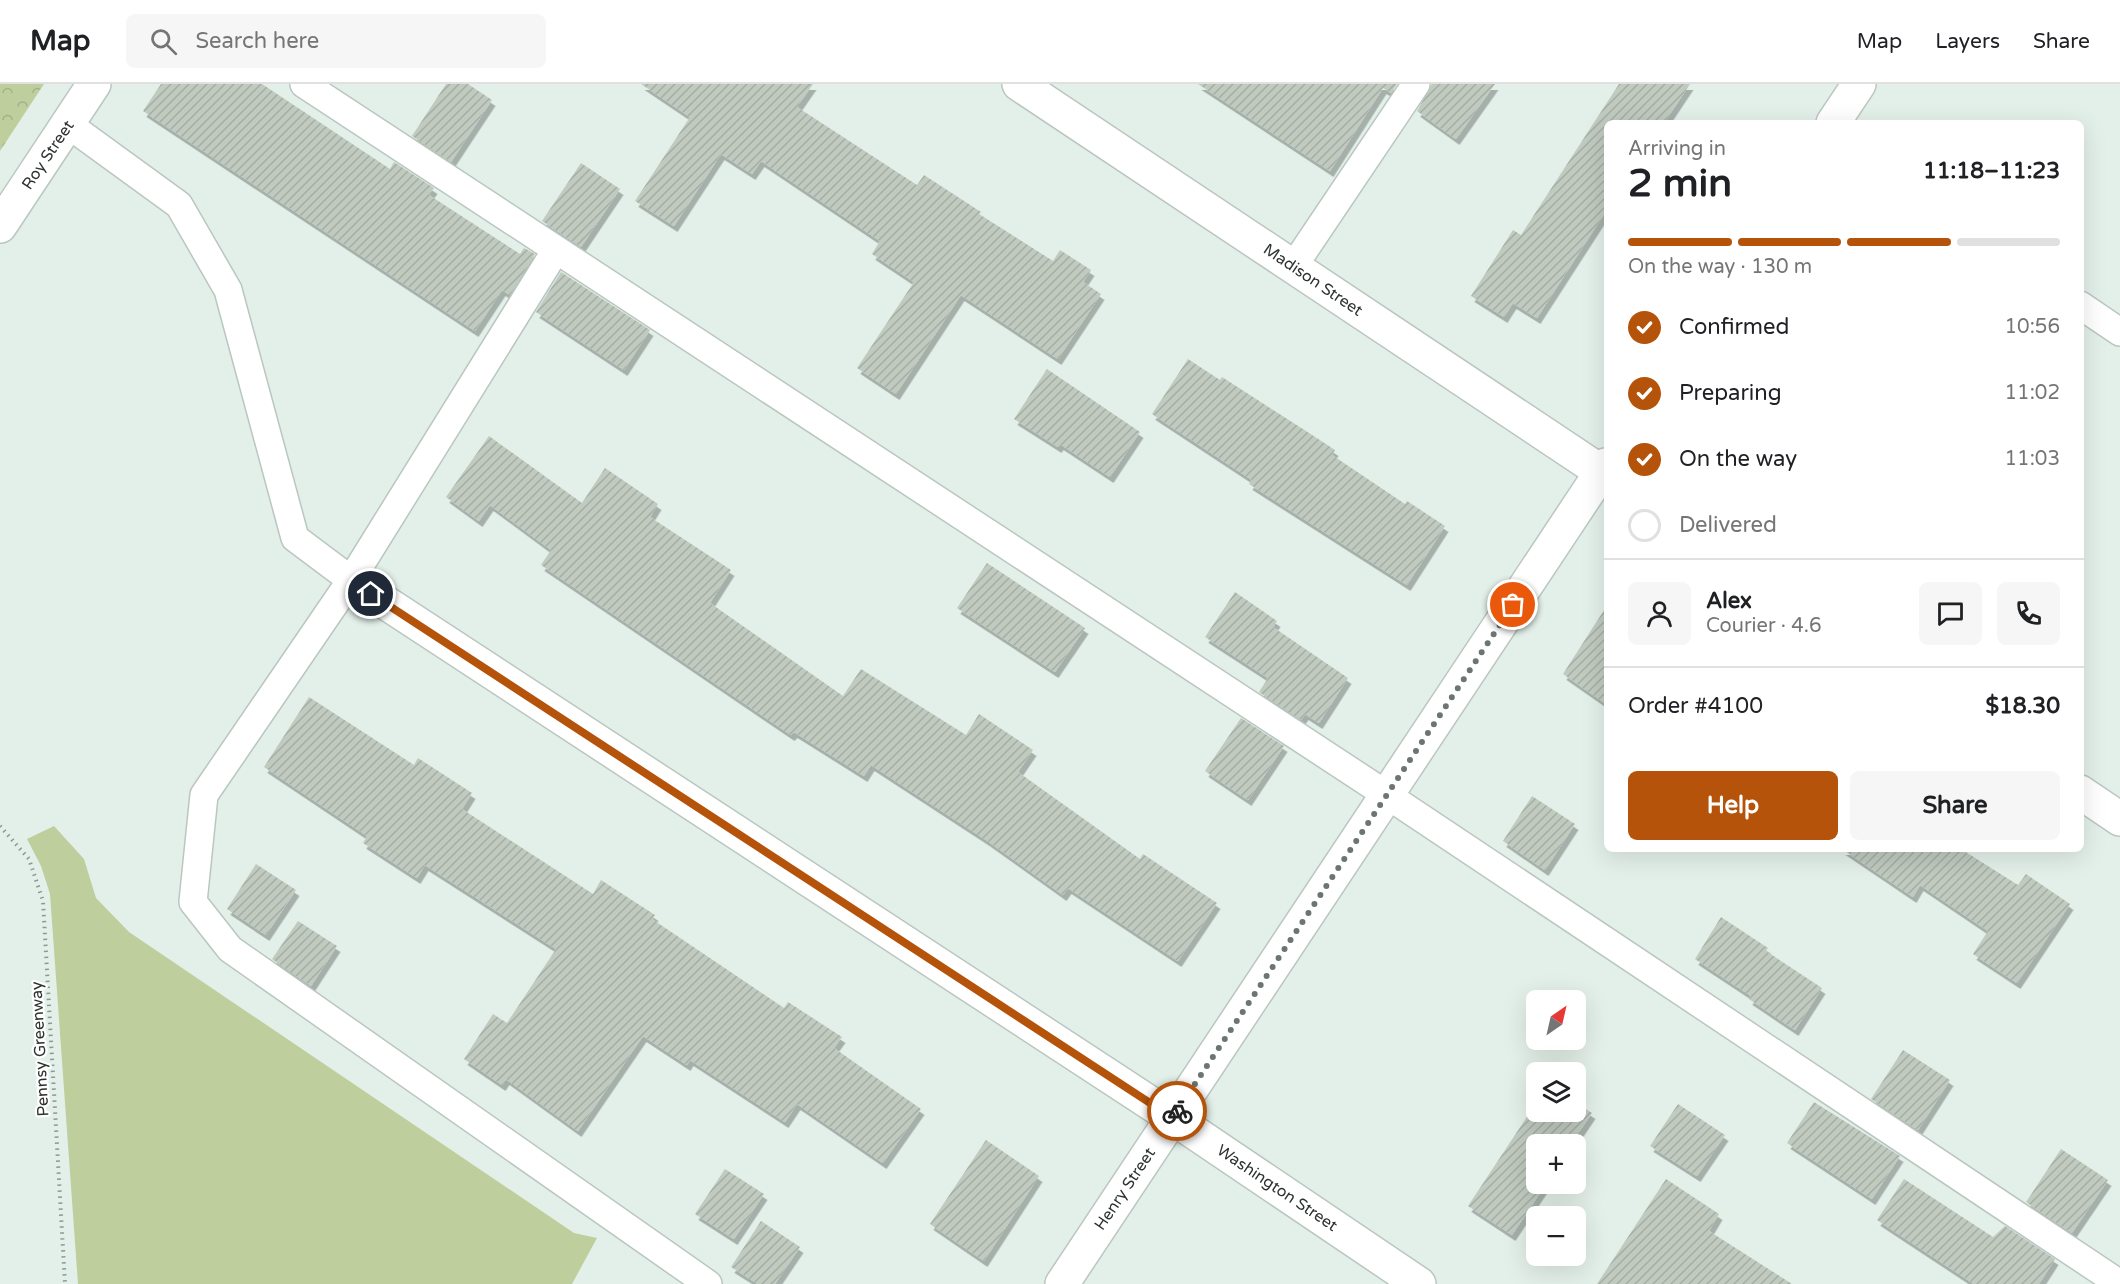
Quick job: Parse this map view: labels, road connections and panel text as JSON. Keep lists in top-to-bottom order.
{
  "streets": {
    "street": [
      "Roy Street",
      "Madison Street",
      "Washington Street",
      "Henry Street"
    ],
    "path": ["Pennsy Greenway"]
  },
  "crossings": [
    ["Washington Street", "Henry Street"]
  ],
  "north": "top right",
  "page": {
    "header": "Map",
    "search": "Search here",
    "nav": ["Map", "Layers", "Share"],
    "heading": ["2 min", "Arriving in", "11:18–11:23"],
    "panel": [
      "Alex",
      "Courier · 4.6",
      "Order #4100",
      "$18.30"
    ],
    "bar": "On the way · 130 m",
    "list": [
      ["Confirmed", "10:56"],
      ["Preparing", "11:02"],
      ["On the way", "11:03"],
      "Delivered"
    ],
    "buttons": ["Help", "Share"],
    "map_buttons": ["+", "−"]
  }
}
